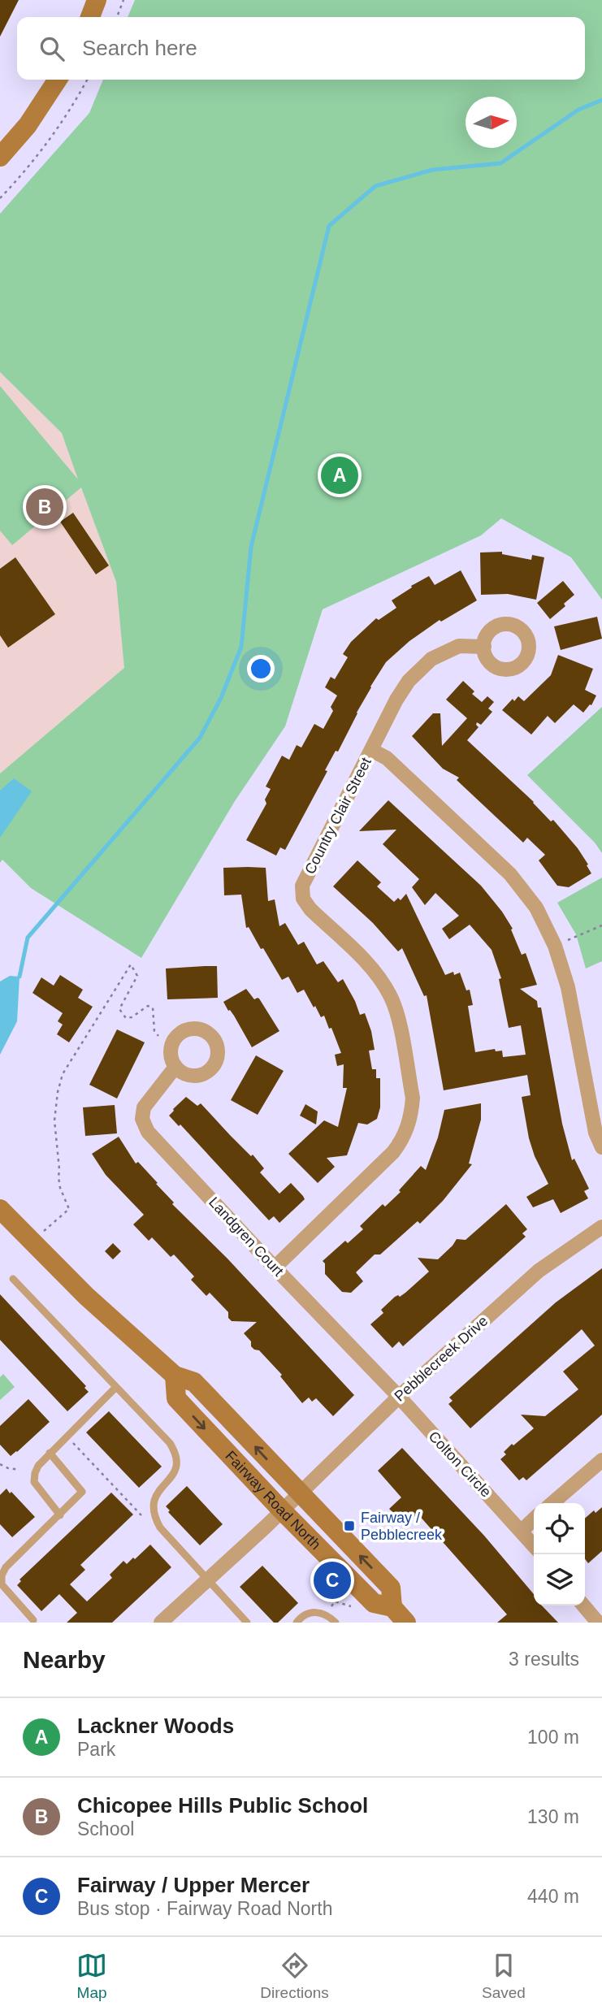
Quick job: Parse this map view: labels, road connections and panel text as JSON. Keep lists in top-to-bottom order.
{
  "streets": {
    "main road": ["Fairway Road North"],
    "street": [
      "Country Clair Street",
      "Landgren Court",
      "Pebblecreek Drive",
      "Colton Circle"
    ]
  },
  "crossings": [
    ["Country Clair Street", "Landgren Court"],
    ["Landgren Court", "Pebblecreek Drive"],
    ["Landgren Court", "Colton Circle"],
    ["Pebblecreek Drive", "Colton Circle"],
    ["Pebblecreek Drive", "Fairway Road North"]
  ],
  "places": {
    "transit": ["Fairway / Pebblecreek"]
  },
  "north": "right",
  "page": {
    "search": "Search here",
    "pins": ["A", "B", "C"],
    "heading": ["Nearby", "3 results"],
    "list": [
      {
        "mark": "A",
        "name": "Lackner Woods",
        "note": "Park",
        "value": "100 m"
      },
      {
        "mark": "B",
        "name": "Chicopee Hills Public School",
        "note": "School",
        "value": "130 m"
      },
      {
        "mark": "C",
        "name": "Fairway / Upper Mercer",
        "note": "Bus stop · Fairway Road North",
        "value": "440 m"
      }
    ],
    "nav": ["Map", "Directions", "Saved"]
  }
}
